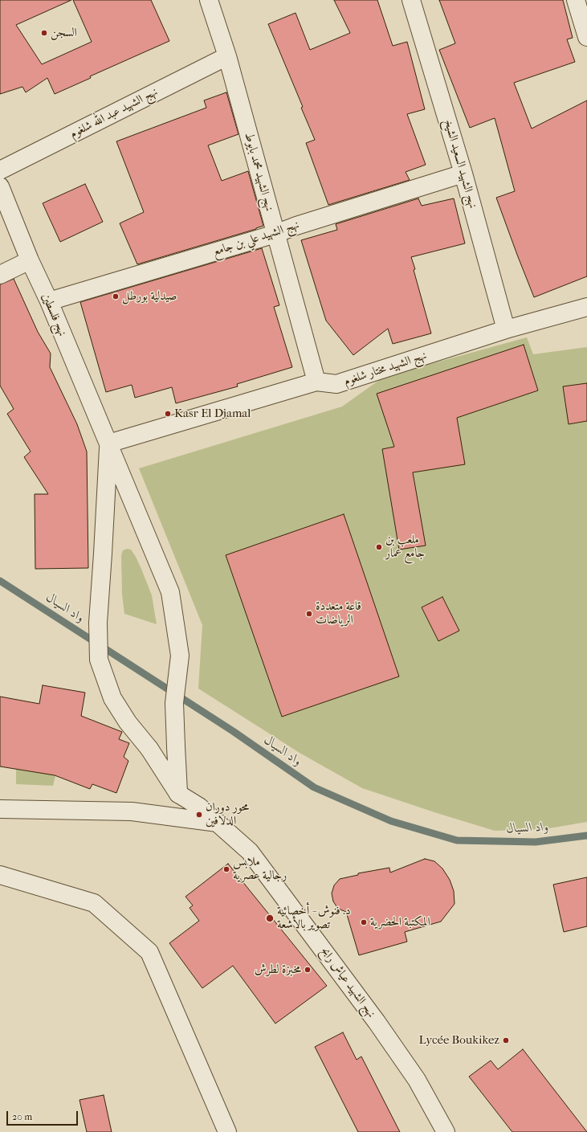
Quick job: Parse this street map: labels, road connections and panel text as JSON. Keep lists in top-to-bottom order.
{
  "streets": {
    "street": [
      "نهج الشهيد عبد الله شلغوم",
      "نهج الشهيد السعيد الشيخ",
      "نهج الشهيد محمد بايوط",
      "نهج الشهيد علي بن جامع",
      "نهج فلسطين",
      "نهج الشهيد مختار شلغوم",
      "نهج الشهيد عياش رابح"
    ]
  },
  "crossings": [
    ["نهج الشهيد عبد الله شلغوم", "نهج الشهيد محمد بايوط"],
    ["نهج الشهيد السعيد الشيخ", "نهج الشهيد علي بن جامع"],
    ["نهج الشهيد السعيد الشيخ", "نهج الشهيد مختار شلغوم"],
    ["نهج الشهيد محمد بايوط", "نهج الشهيد علي بن جامع"],
    ["نهج الشهيد محمد بايوط", "نهج الشهيد مختار شلغوم"],
    ["نهج الشهيد علي بن جامع", "نهج فلسطين"],
    ["نهج فلسطين", "نهج الشهيد مختار شلغوم"],
    ["نهج فلسطين", "نهج الشهيد عياش رابح"]
  ],
  "water": ["واد السيال"],
  "places": [
    "السجن",
    "صيدلية بورطل",
    "Kasr El Djamal",
    "ملعب بن جامع عمار",
    "قاعة متعددة الرياضات",
    "محور دوران الدلافين",
    "ملابس رجالية عصرية",
    "د. فنوش - أخصائية تصوير بالأشعة",
    "المكتبة الحضرية",
    "مخبزة لطرش",
    "Lycée Boukikez"
  ],
  "scale_bar": "20 m"
}
